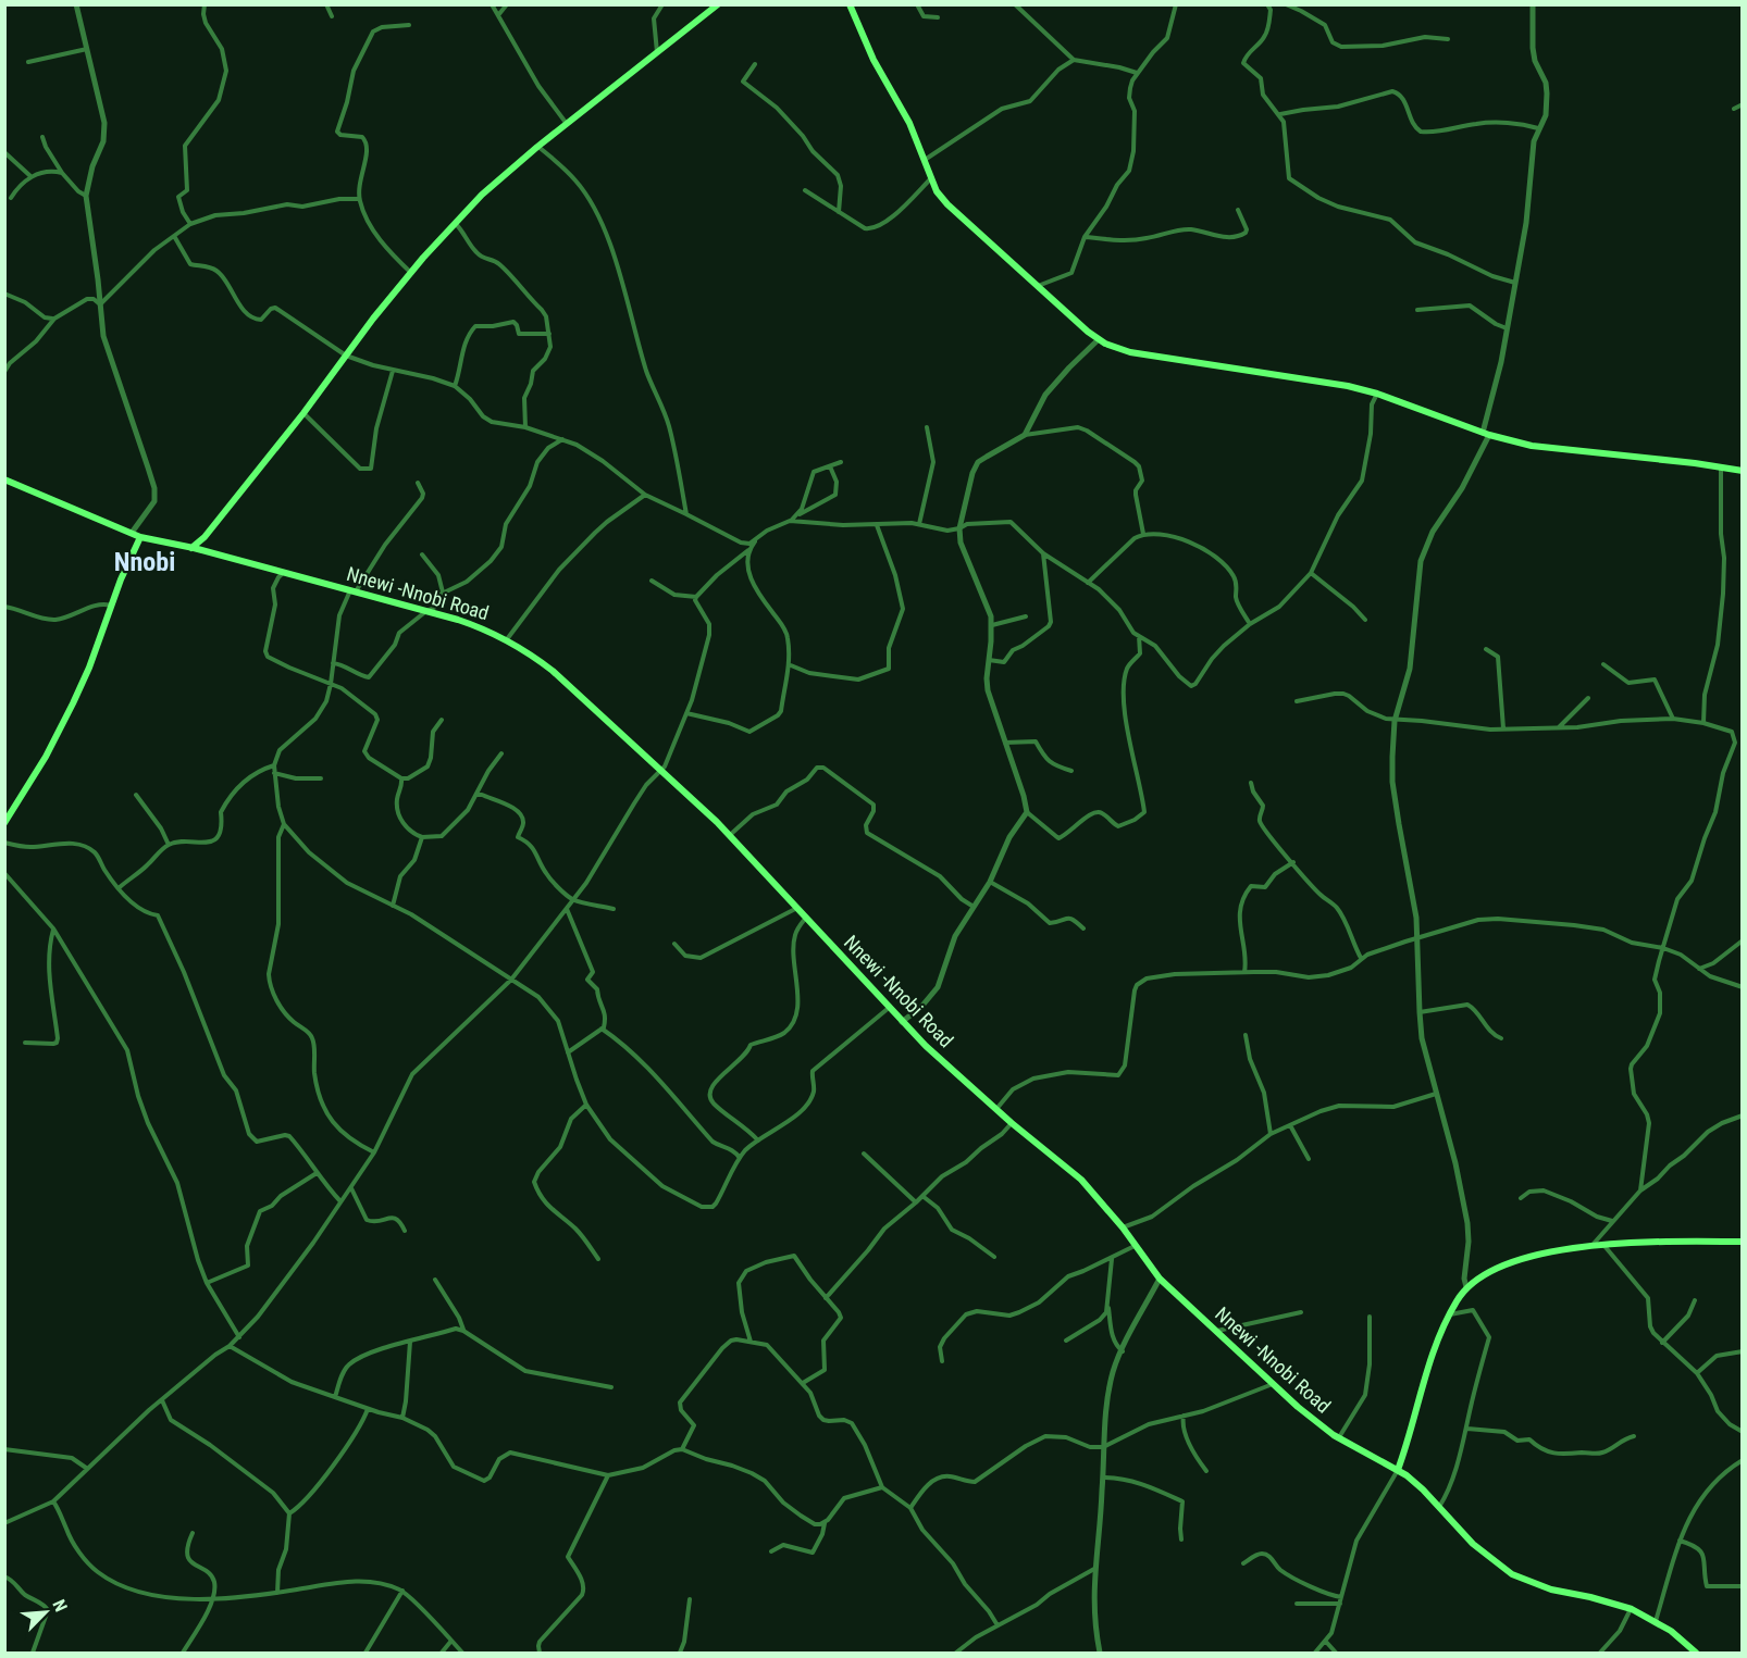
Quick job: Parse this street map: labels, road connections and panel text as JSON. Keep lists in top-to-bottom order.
{
  "streets": {
    "main road": ["Nnewi -Nnobi Road"]
  },
  "districts": ["Nnobi"],
  "north": "top right"
}
